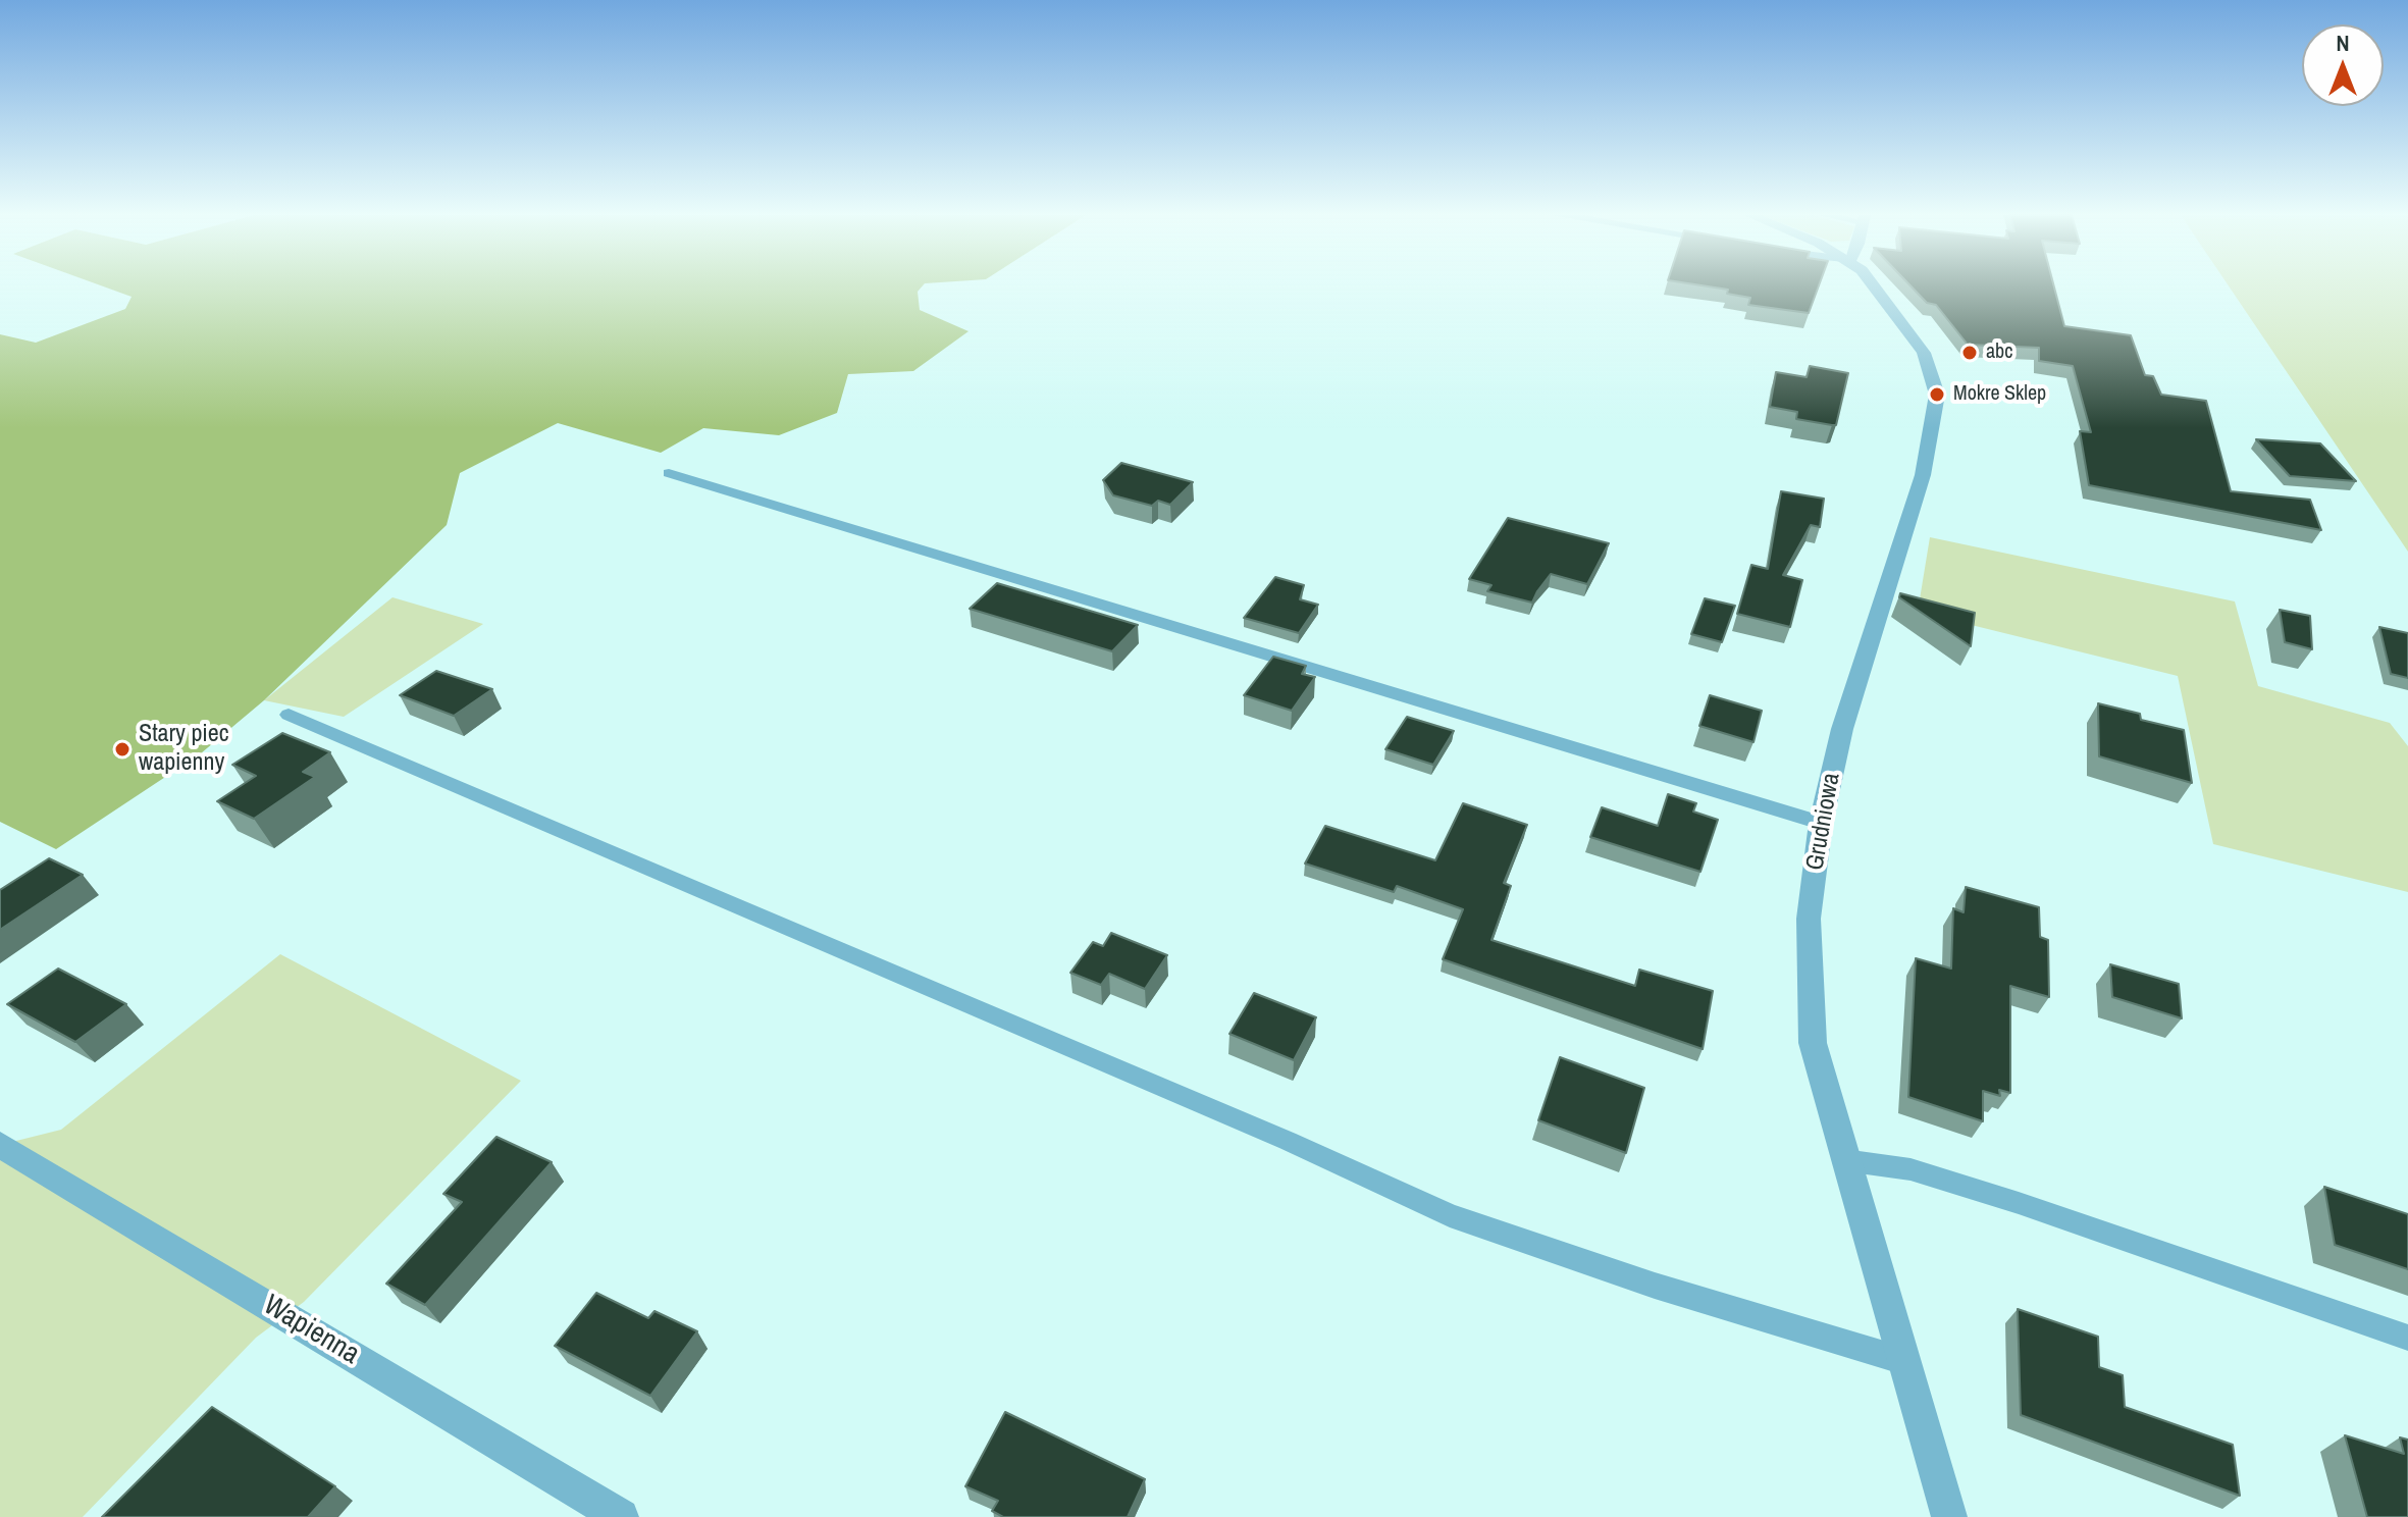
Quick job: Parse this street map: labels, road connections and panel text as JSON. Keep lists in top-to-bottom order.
{
  "streets": {
    "street": ["Grudniowa", "Wapienna"]
  },
  "places": ["abc", "Mokre Sklep", "Stary piec wapienny"],
  "north": "top"
}
